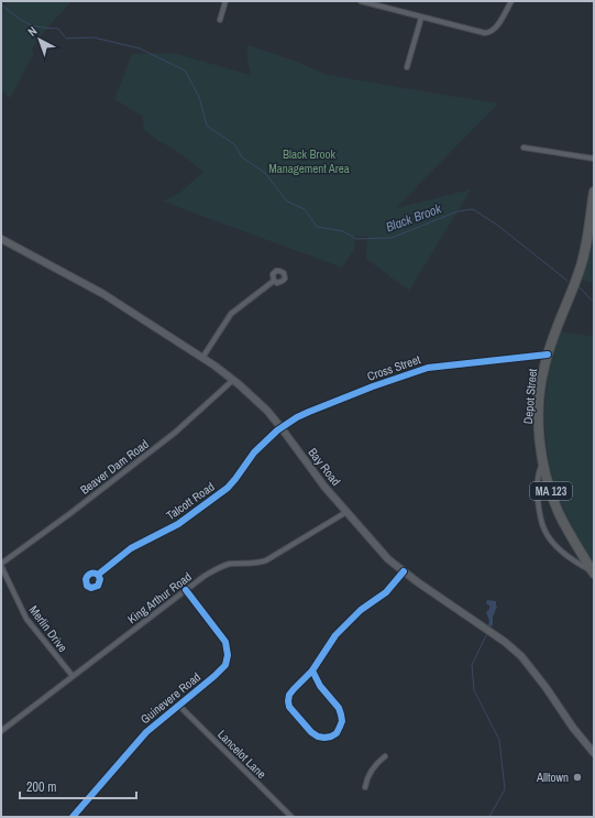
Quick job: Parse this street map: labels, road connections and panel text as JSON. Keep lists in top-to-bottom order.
{
  "streets": {
    "highway": ["Depot Street", "MA 123"],
    "main road": ["Bay Road"],
    "street": [
      "Cross Street",
      "Beaver Dam Road",
      "Talcott Road",
      "King Arthur Road",
      "Merlin Drive",
      "Guinevere Road",
      "Lancelot Lane"
    ]
  },
  "crossings": [
    ["Cross Street", "Depot Street"],
    ["Cross Street", "Bay Road"],
    ["Cross Street", "Talcott Road"],
    ["Beaver Dam Road", "Bay Road"],
    ["Beaver Dam Road", "Merlin Drive"],
    ["Bay Road", "Talcott Road"],
    ["Bay Road", "King Arthur Road"],
    ["King Arthur Road", "Merlin Drive"],
    ["King Arthur Road", "Guinevere Road"],
    ["Guinevere Road", "Lancelot Lane"]
  ],
  "water": ["Black Brook"],
  "parks": ["Black Brook Management Area"],
  "places": ["Alltown"],
  "scale_bar": "200 m",
  "north": "top left"
}
